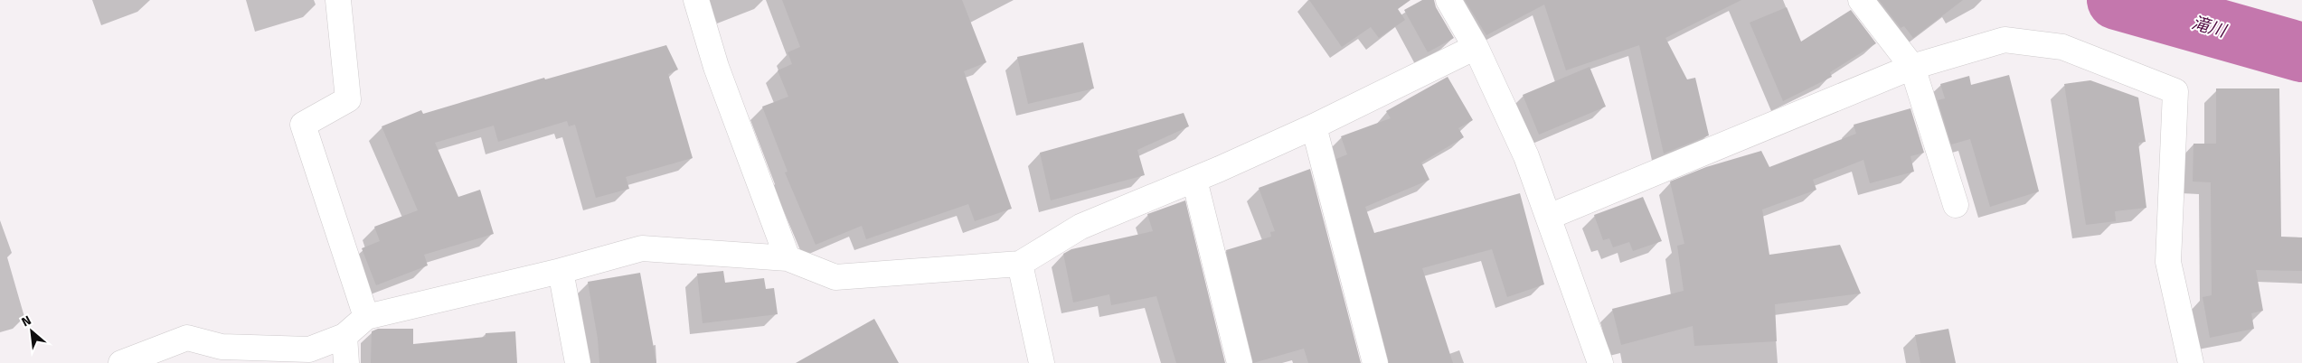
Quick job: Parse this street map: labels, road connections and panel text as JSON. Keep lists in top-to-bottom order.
{
  "water": ["滝川"],
  "north": "top left"
}
